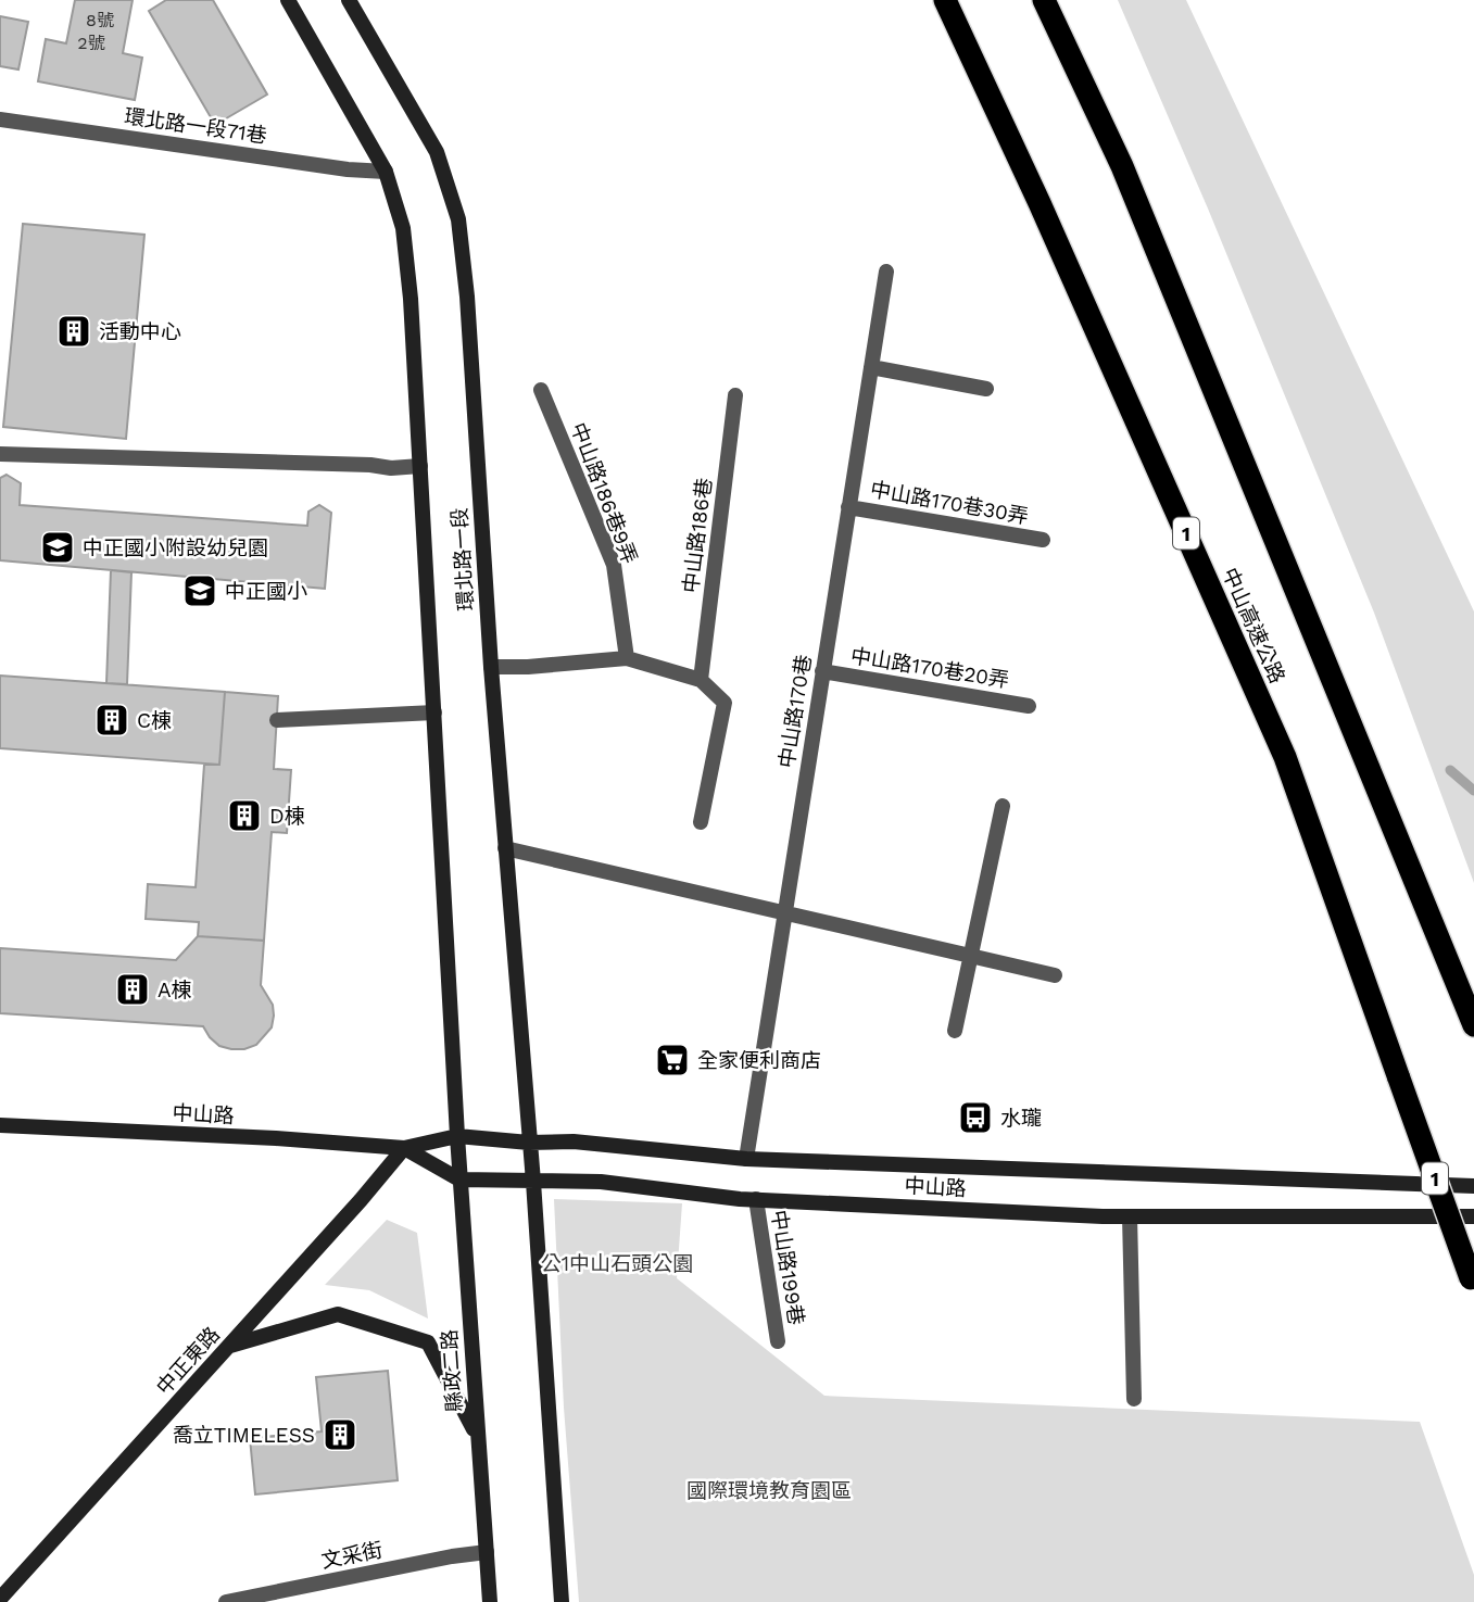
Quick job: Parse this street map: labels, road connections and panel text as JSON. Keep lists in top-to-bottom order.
{
  "streets": {
    "highway": ["1", "中山高速公路"],
    "street": [
      "環北路一段71巷",
      "中山路186巷9弄",
      "中山路170巷30弄",
      "中山路186巷",
      "環北路一段",
      "中山路170巷20弄",
      "中山路170巷",
      "中山路",
      "中山路199巷",
      "中正東路",
      "縣政二路",
      "文采街"
    ]
  },
  "crossings": [
    ["環北路一段71巷", "環北路一段"],
    ["中山路170巷30弄", "中山路170巷"],
    ["環北路一段", "中山路"],
    ["環北路一段", "縣政二路"],
    ["中山路170巷20弄", "中山路170巷"],
    ["中山路170巷", "中山路"],
    ["中山路", "中山路199巷"],
    ["中山路", "中正東路"],
    ["中山路", "縣政二路"],
    ["縣政二路", "文采街"]
  ],
  "parks": ["公1中山石頭公園", "國際環境教育園區"],
  "places": {
    "building": [
      "活動中心",
      "C棟",
      "D棟",
      "A棟",
      "喬立TIMELESS"
    ],
    "school or university": ["中正國小附設幼兒園", "中正國小"],
    "supermarket": ["全家便利商店"],
    "bus stop": ["水瓏"]
  },
  "house_numbers": ["8號", "2號"]
}
